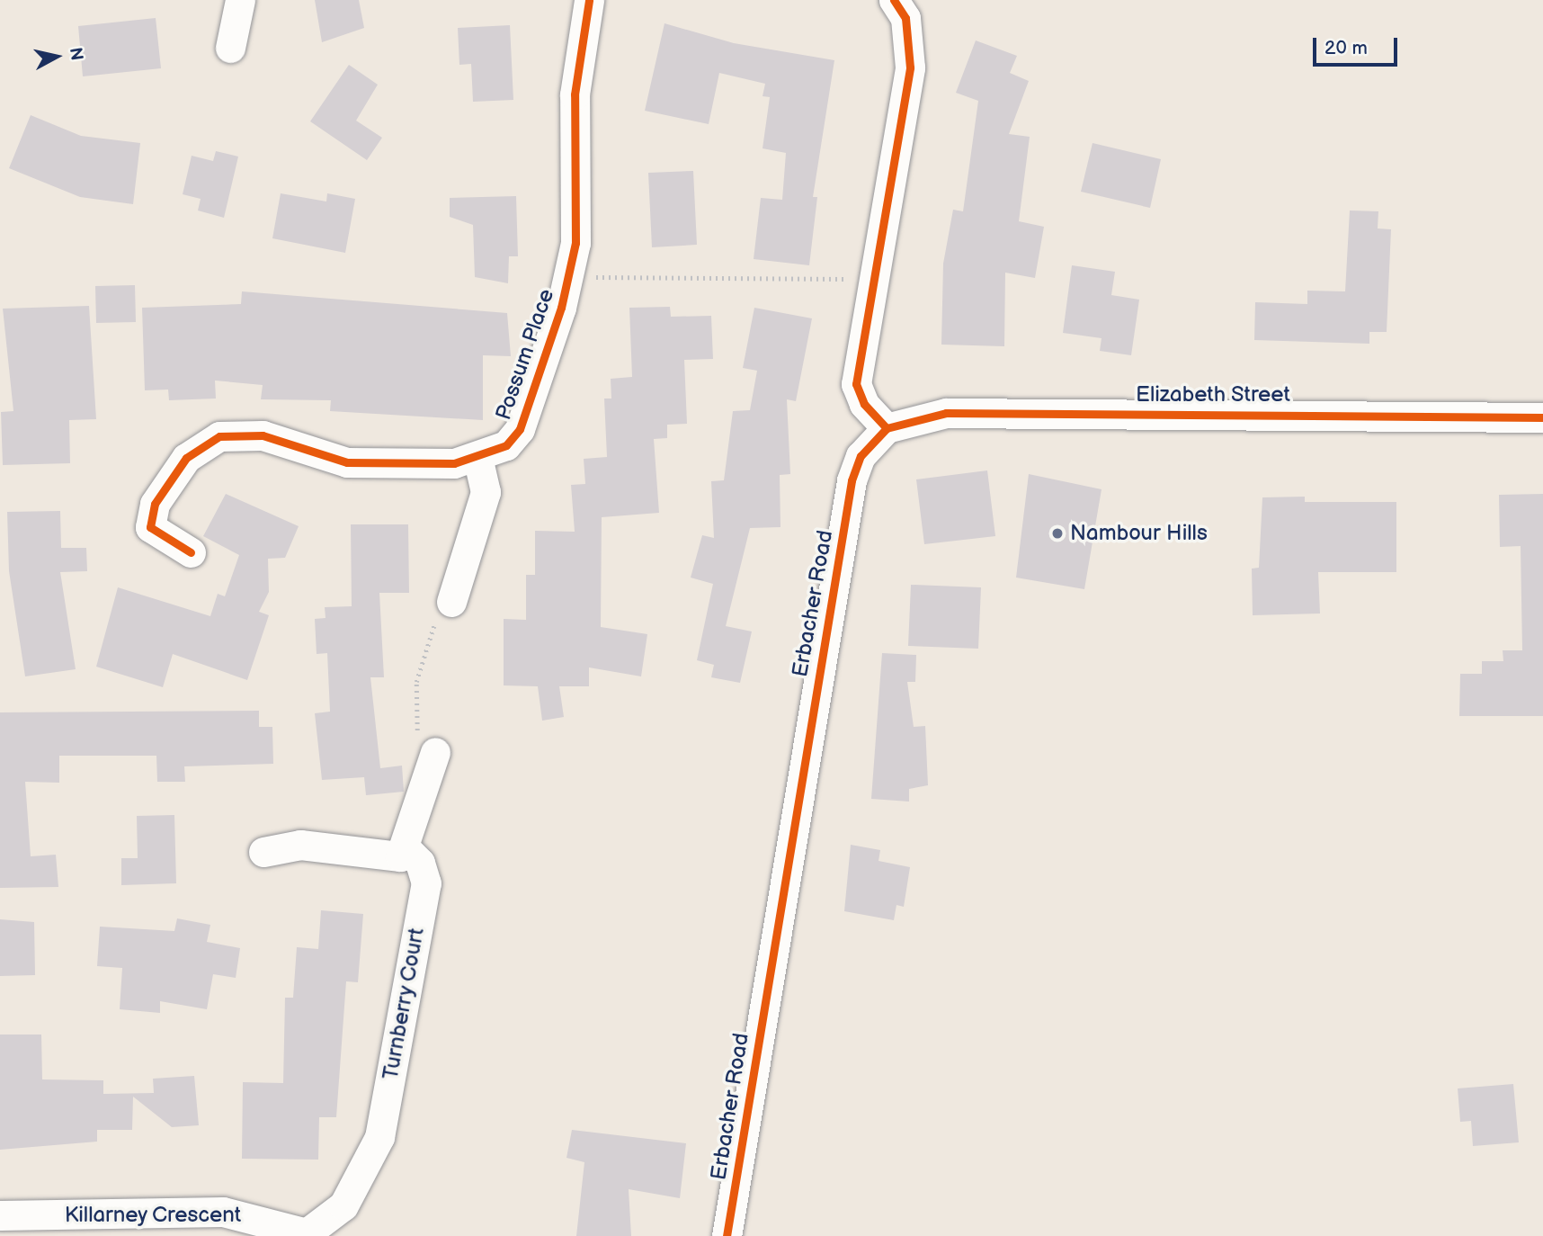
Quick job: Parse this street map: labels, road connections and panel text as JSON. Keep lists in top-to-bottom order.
{
  "streets": {
    "street": [
      "Possum Place",
      "Elizabeth Street",
      "Erbacher Road",
      "Turnberry Court",
      "Killarney Crescent"
    ]
  },
  "crossings": [
    ["Elizabeth Street", "Erbacher Road"],
    ["Turnberry Court", "Killarney Crescent"]
  ],
  "places": ["Nambour Hills"],
  "scale_bar": "20 m",
  "north": "right"
}
